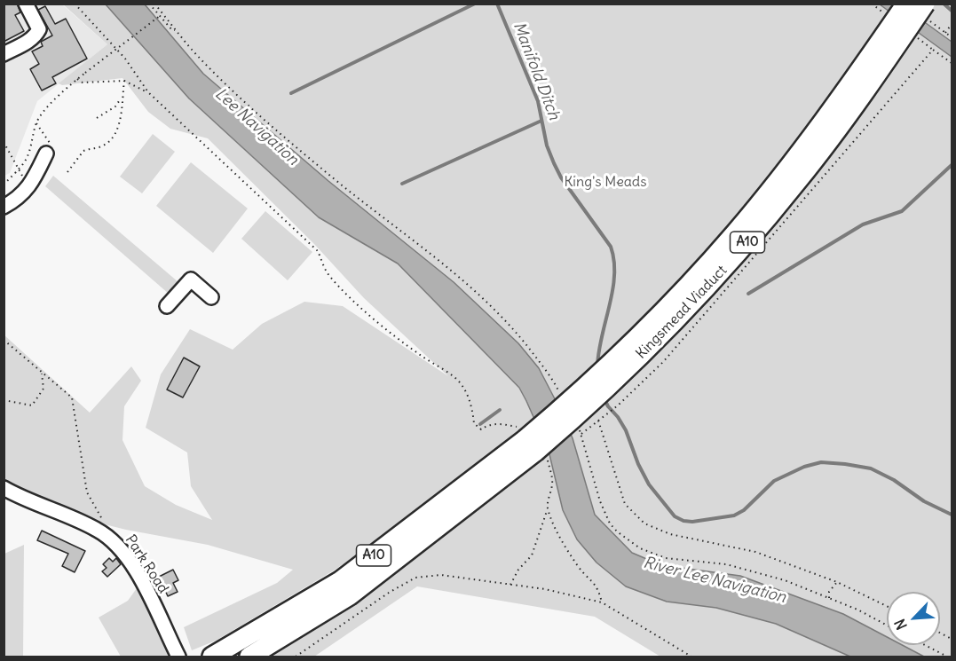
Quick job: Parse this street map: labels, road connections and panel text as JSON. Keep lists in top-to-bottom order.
{
  "streets": {
    "highway": ["A10", "Kingsmead Viaduct"],
    "street": ["Park Road"]
  },
  "crossings": [
    ["A10", "Kingsmead Viaduct"]
  ],
  "water": ["Manifold Ditch", "Lee Navigation", "River Lee Navigation"],
  "parks": ["King's Meads"],
  "north": "bottom left"
}
